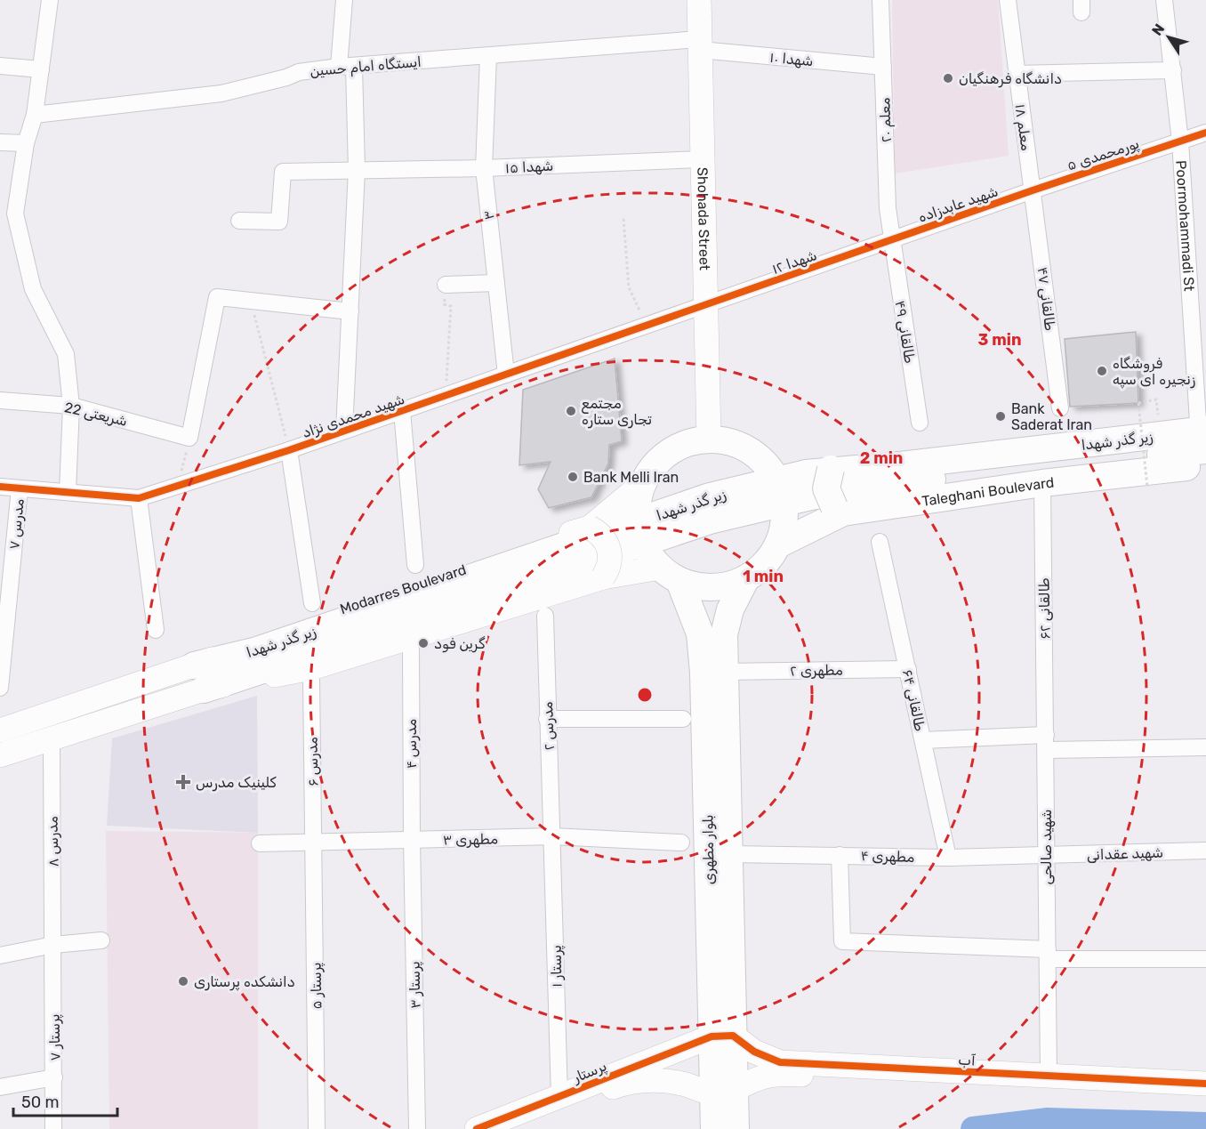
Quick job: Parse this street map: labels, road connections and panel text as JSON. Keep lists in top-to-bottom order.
{
  "streets": {
    "main road": [
      "Shohada Street",
      "زیر گذر شهدا",
      "Taleghani Boulevard",
      "Modarres Boulevard",
      "بلوار مطهری",
      "آب",
      "پرستار"
    ],
    "street": [
      "شهدا ۱۰",
      "ایستگاه امام حسین",
      "معلم ۲۰",
      "معلم ۱۸",
      "پورمحمدی ۵",
      "شهدا ۱۵",
      "شهید عابدزاده",
      "۳",
      "Poormohammadi St",
      "۱۲ شهدا",
      "طالقانی ۴۷",
      "طالقانی ۴۹",
      "شریعتی 22",
      "شهید محمدی نژاد",
      "مدرس ۷",
      "طالقانی ۶۲",
      "مطهری ۲",
      "طالقانی ۶۴",
      "مدرس ۲",
      "مدرس ۴",
      "مدرس ۶",
      "مطهری ۳",
      "مدرس ۸",
      "شهید صالحی",
      "شهید عقدانی",
      "مطهری ۴",
      "پرستار ۱",
      "پرستار ۳",
      "پرستار ۵",
      "پرستار ۷"
    ]
  },
  "crossings": [
    ["شهدا ۱۰", "ایستگاه امام حسین"],
    ["شهدا ۱۰", "معلم ۲۰"],
    ["شهدا ۱۰", "Shohada Street"],
    ["ایستگاه امام حسین", "۳"],
    ["ایستگاه امام حسین", "Shohada Street"],
    ["معلم ۲۰", "شهید عابدزاده"],
    ["معلم ۲۰", "۱۲ شهدا"],
    ["معلم ۲۰", "طالقانی ۴۹"],
    ["معلم ۱۸", "پورمحمدی ۵"],
    ["معلم ۱۸", "شهید عابدزاده"],
    ["معلم ۱۸", "طالقانی ۴۷"],
    ["پورمحمدی ۵", "شهید عابدزاده"],
    ["پورمحمدی ۵", "Poormohammadi St"],
    ["پورمحمدی ۵", "طالقانی ۴۷"],
    ["شهدا ۱۵", "۳"],
    ["شهدا ۱۵", "Shohada Street"],
    ["شهید عابدزاده", "۱۲ شهدا"],
    ["شهید عابدزاده", "طالقانی ۴۷"],
    ["شهید عابدزاده", "طالقانی ۴۹"],
    ["۳", "شهید محمدی نژاد"],
    ["Shohada Street", "۱۲ شهدا"],
    ["Shohada Street", "شهید محمدی نژاد"],
    ["Shohada Street", "Taleghani Boulevard"],
    ["Shohada Street", "Modarres Boulevard"],
    ["Shohada Street", "بلوار مطهری"],
    ["Poormohammadi St", "زیر گذر شهدا"],
    ["۱۲ شهدا", "طالقانی ۴۹"],
    ["۱۲ شهدا", "شهید محمدی نژاد"],
    ["شهید محمدی نژاد", "مدرس ۷"],
    ["زیر گذر شهدا", "Modarres Boulevard"],
    ["Taleghani Boulevard", "Modarres Boulevard"],
    ["Taleghani Boulevard", "طالقانی ۶۲"],
    ["Taleghani Boulevard", "بلوار مطهری"],
    ["Modarres Boulevard", "مدرس ۸"],
    ["Modarres Boulevard", "بلوار مطهری"],
    ["طالقانی ۶۲", "شهید صالحی"],
    ["مطهری ۲", "طالقانی ۶۴"],
    ["مطهری ۲", "بلوار مطهری"],
    ["طالقانی ۶۴", "مطهری ۴"],
    ["مدرس ۲", "مطهری ۳"],
    ["مدرس ۲", "پرستار ۱"],
    ["مدرس ۴", "مطهری ۳"],
    ["مدرس ۴", "پرستار ۳"],
    ["مدرس ۶", "مطهری ۳"],
    ["مدرس ۶", "پرستار ۵"],
    ["مطهری ۳", "پرستار ۱"],
    ["مطهری ۳", "پرستار ۳"],
    ["مطهری ۳", "پرستار ۵"],
    ["مدرس ۸", "پرستار ۷"],
    ["شهید صالحی", "شهید عقدانی"],
    ["شهید صالحی", "مطهری ۴"],
    ["شهید صالحی", "آب"],
    ["بلوار مطهری", "مطهری ۴"],
    ["بلوار مطهری", "آب"],
    ["بلوار مطهری", "پرستار"],
    ["شهید عقدانی", "مطهری ۴"],
    ["پرستار ۱", "پرستار"],
    ["آب", "پرستار"]
  ],
  "places": {
    "other": [
      "دانشگاه فرهنگیان",
      "فروشگاه زنجیره ای سپه",
      "مجتمع تجاری ستاره",
      "Bank Saderat Iran",
      "Bank Melli Iran",
      "گرین فود",
      "دانشکده پرستاری"
    ],
    "health": ["کلینیک مدرس"]
  },
  "scale_bar": "50 m",
  "north": "top left",
  "rings": ["3 min", "2 min", "1 min"]
}
